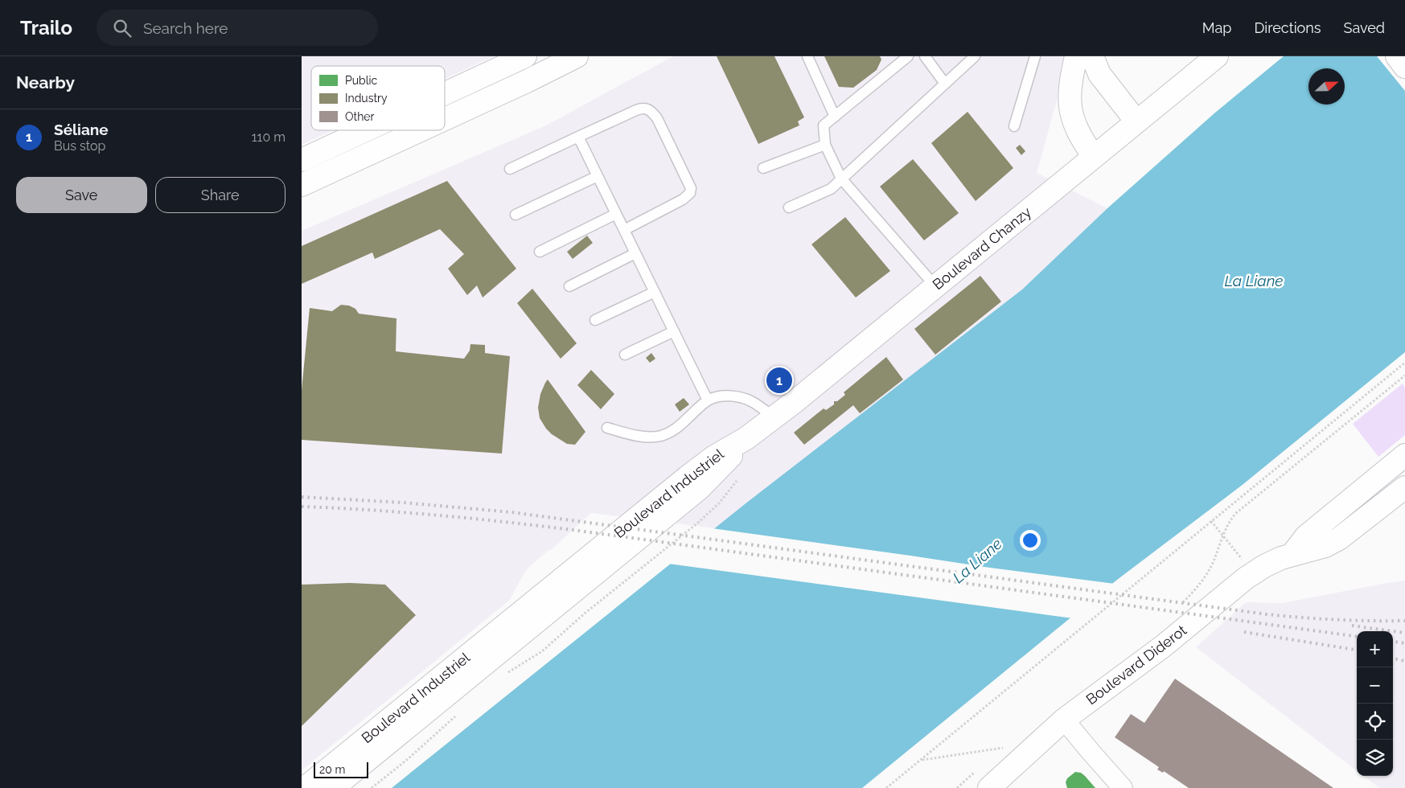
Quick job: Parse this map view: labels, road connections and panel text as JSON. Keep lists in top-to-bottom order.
{
  "streets": {
    "main road": ["Boulevard Chanzy", "Boulevard Industriel", "Boulevard Diderot"]
  },
  "crossings": [
    ["Boulevard Chanzy", "Boulevard Industriel"]
  ],
  "water": ["La Liane"],
  "legend": ["Public", "Industry", "Other"],
  "scale_bar": "20 m",
  "north": "right",
  "page": {
    "header": "Trailo",
    "search": "Search here",
    "nav": ["Map", "Directions", "Saved"],
    "heading": "Nearby",
    "list": [
      {
        "mark": "1",
        "name": "Séliane",
        "note": "Bus stop",
        "value": "110 m"
      }
    ],
    "buttons": ["Save", "Share"],
    "pins": "1",
    "map_buttons": ["+", "−"],
    "scale": "20 m"
  }
}
